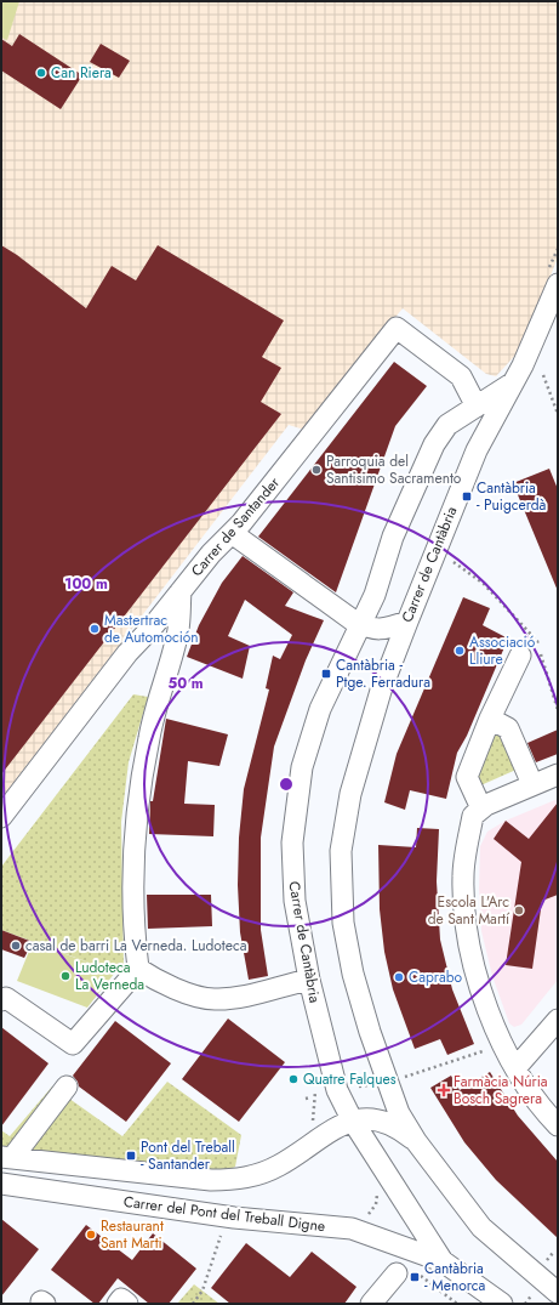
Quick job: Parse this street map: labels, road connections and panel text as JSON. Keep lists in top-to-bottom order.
{
  "streets": {
    "street": ["Carrer de Santander", "Carrer de Cantàbria", "Carrer del Pont del Treball Digne"]
  },
  "crossings": [
    ["Carrer de Santander", "Carrer de Cantàbria"],
    ["Carrer de Cantàbria", "Carrer del Pont del Treball Digne"]
  ],
  "places": {
    "other": [
      "Can Riera",
      "Parroquia del Santisimo Sacramento",
      "Mastertrac de Automoción",
      "Associació Lliure",
      "Escola L'Arc de Sant Martí",
      "casal de barri La Verneda. Ludoteca",
      "Ludoteca La Verneda",
      "Caprabo",
      "Quatre Falques",
      "Restaurant Sant Marti"
    ],
    "transit": [
      "Cantàbria - Puigcerdà",
      "Cantàbria - Ptge. Ferradura",
      "Pont del Treball - Santander",
      "Cantàbria - Menorca"
    ],
    "health": ["Farmàcia Núria Bosch Sagrera"]
  },
  "rings": ["100 m", "50 m"]
}
